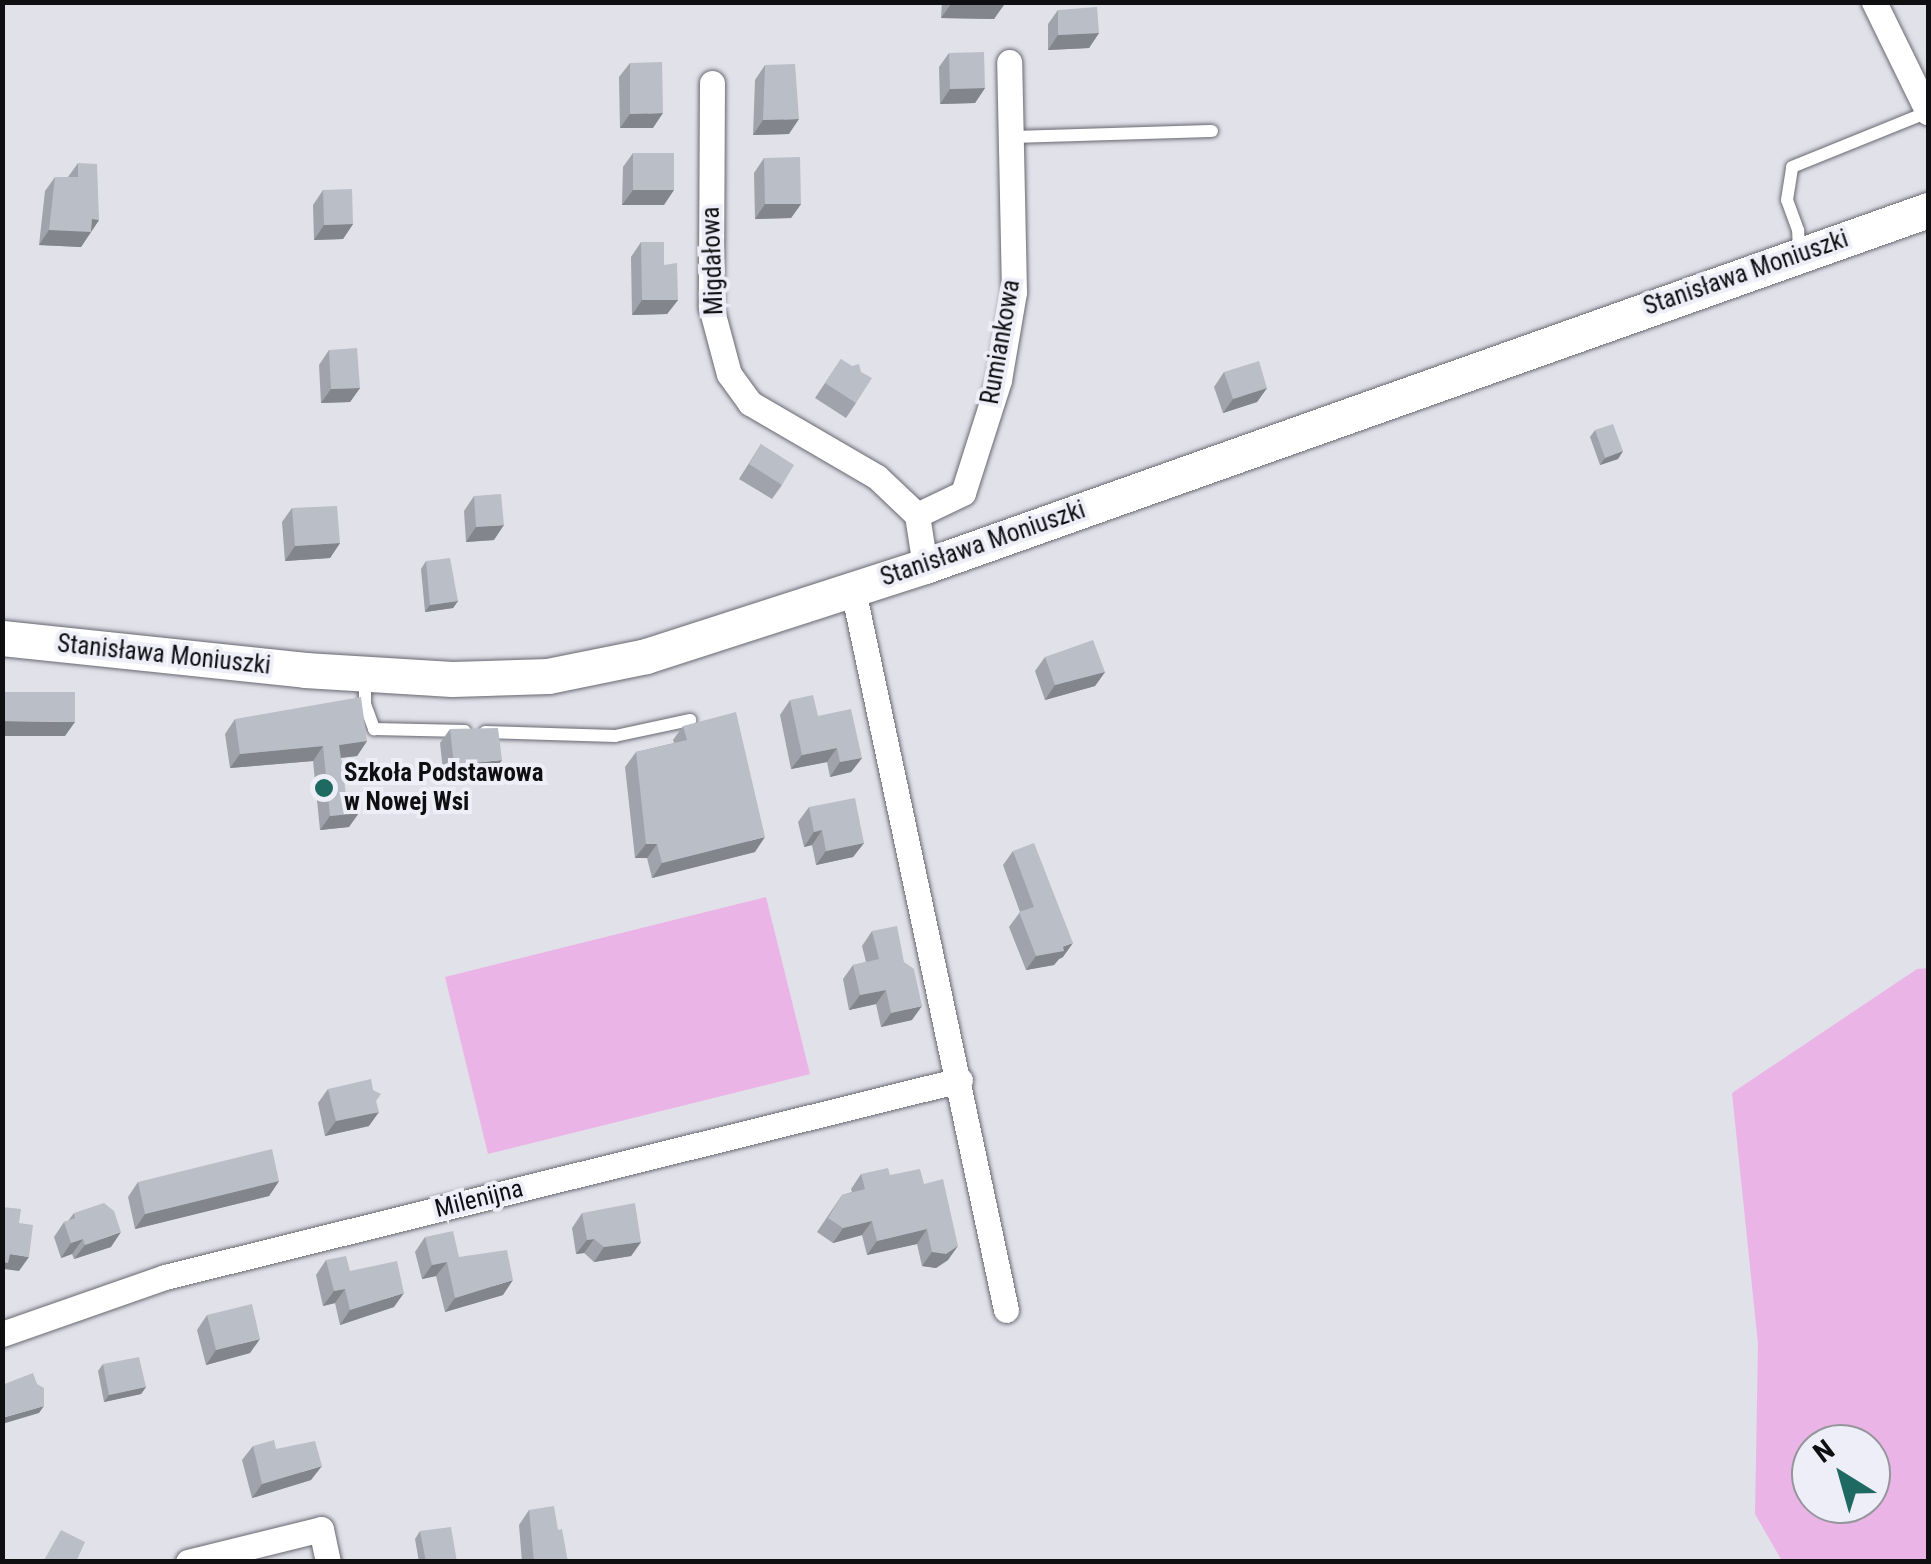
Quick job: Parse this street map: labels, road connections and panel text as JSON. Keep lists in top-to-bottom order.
{
  "streets": {
    "main road": ["Stanisława Moniuszki"],
    "street": ["Migdałowa", "Rumiankowa", "Milenijna"]
  },
  "crossings": [
    ["Migdałowa", "Rumiankowa"]
  ],
  "places": ["Szkoła Podstawowa w Nowej Wsi"],
  "north": "top left"
}
